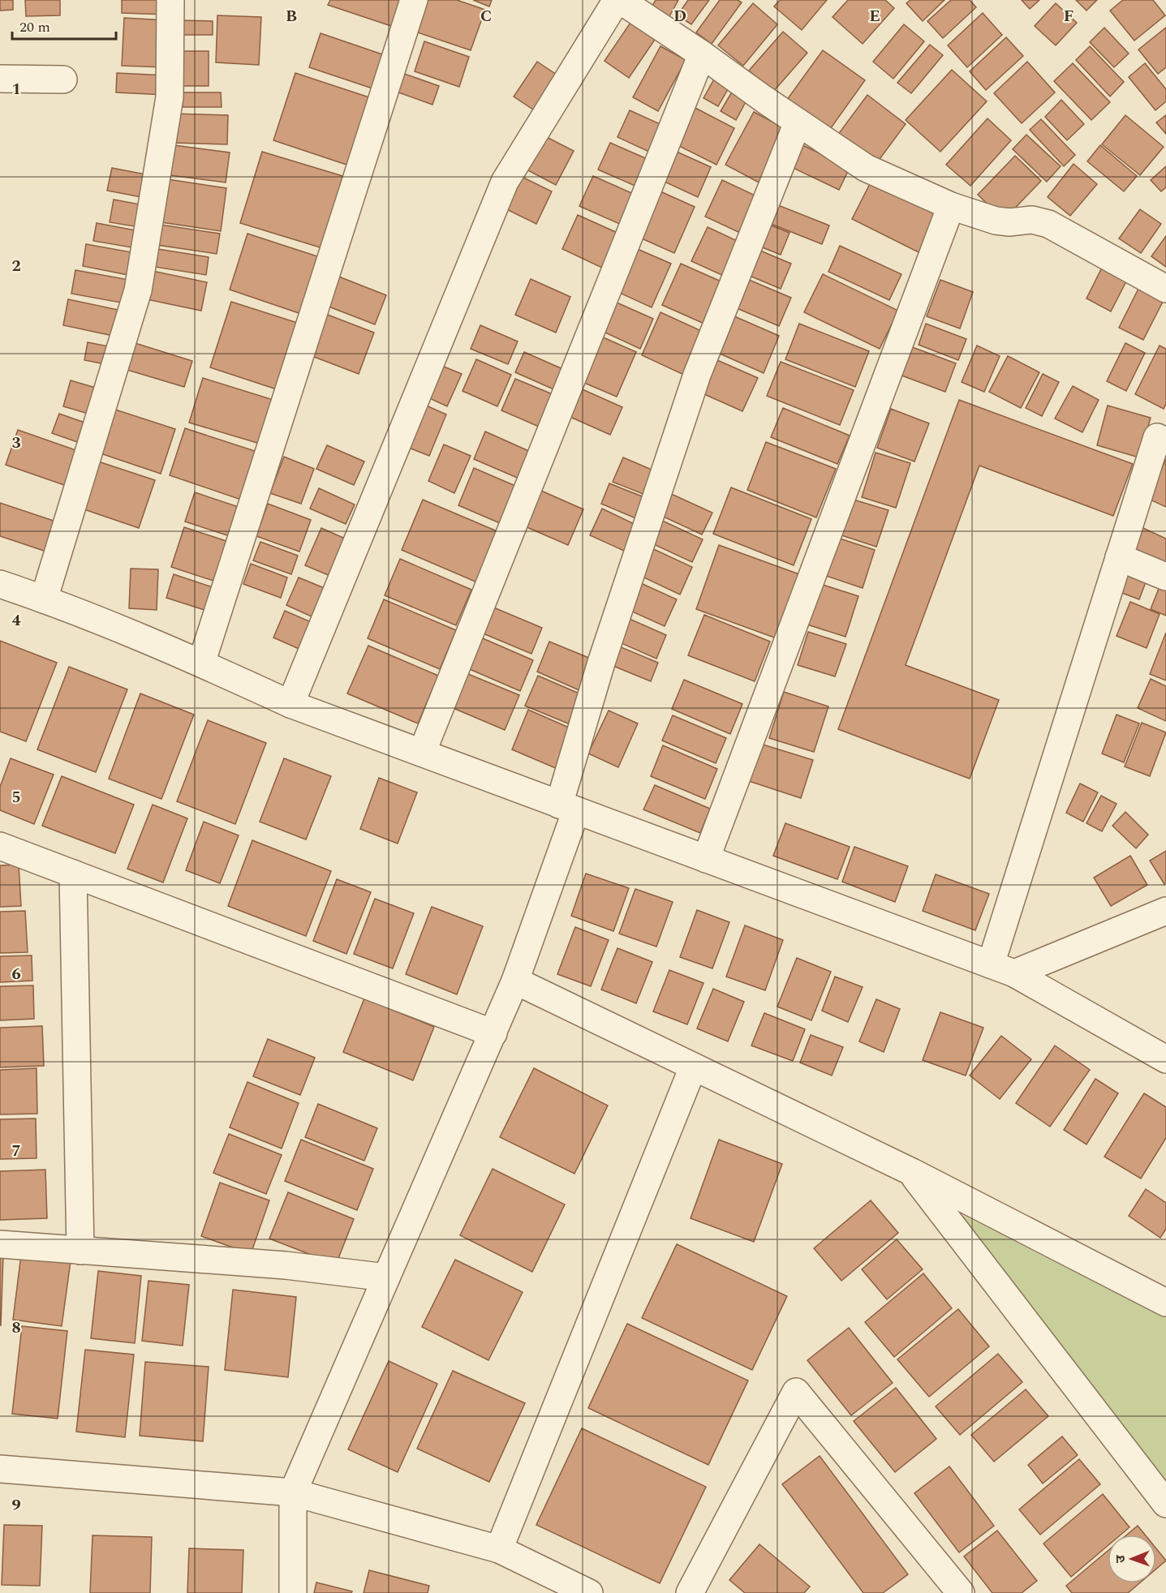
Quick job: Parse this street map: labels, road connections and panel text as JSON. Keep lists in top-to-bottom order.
{
  "scale_bar": "20 m",
  "north": "left",
  "grid": {
    "columns": [
      "B",
      "C",
      "D",
      "E",
      "F"
    ],
    "rows": [
      "1",
      "2",
      "3",
      "4",
      "5",
      "6",
      "7",
      "8",
      "9"
    ]
  }
}
